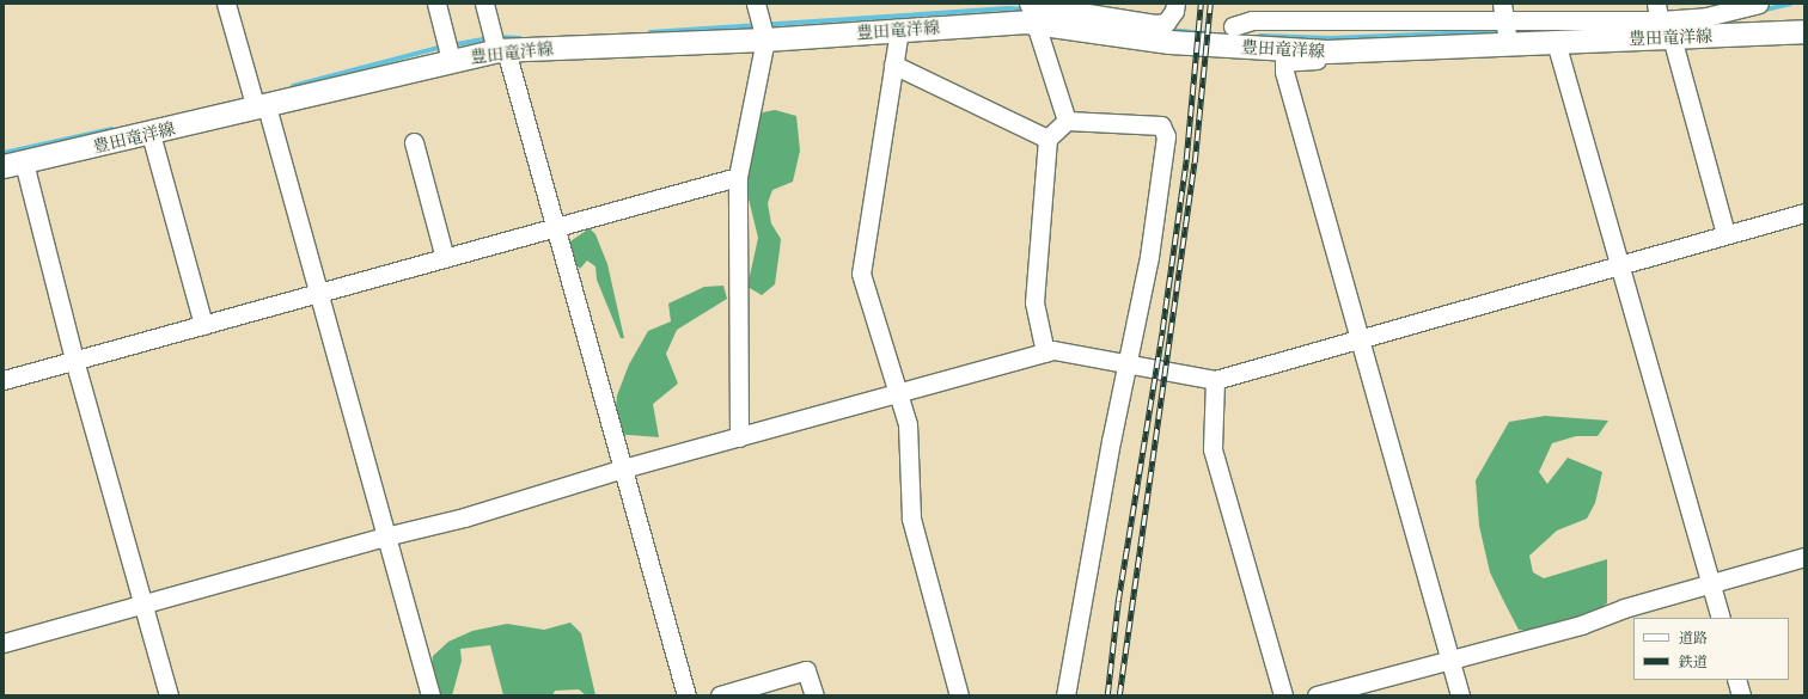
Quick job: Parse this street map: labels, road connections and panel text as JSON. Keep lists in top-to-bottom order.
{
  "streets": {
    "main road": ["豊田竜洋線"]
  },
  "legend": ["道路", "鉄道"]
}
